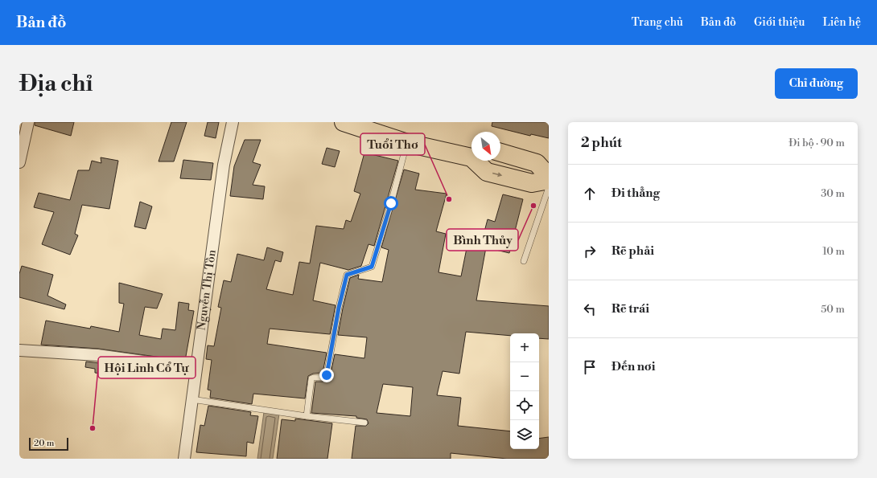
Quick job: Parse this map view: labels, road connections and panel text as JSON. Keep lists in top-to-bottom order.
{
  "streets": {
    "street": ["Nguyễn Thị Tồn"]
  },
  "places": ["Tuổi Thơ", "Bình Thủy", "Hội Linh Cổ Tự"],
  "scale_bar": "20 m",
  "north": "bottom right",
  "page": {
    "header": "Bản đồ",
    "nav": [
      "Trang chủ",
      "Bản đồ",
      "Giới thiệu",
      "Liên hệ"
    ],
    "buttons": "Chỉ đường",
    "title": "Địa chỉ",
    "heading": ["2 phút", "Đi bộ · 90 m"],
    "list": [
      ["Đi thẳng", "30 m"],
      ["Rẽ phải", "10 m"],
      ["Rẽ trái", "50 m"],
      "Đến nơi"
    ],
    "map_buttons": ["+", "−"],
    "scale": "20 m"
  }
}
